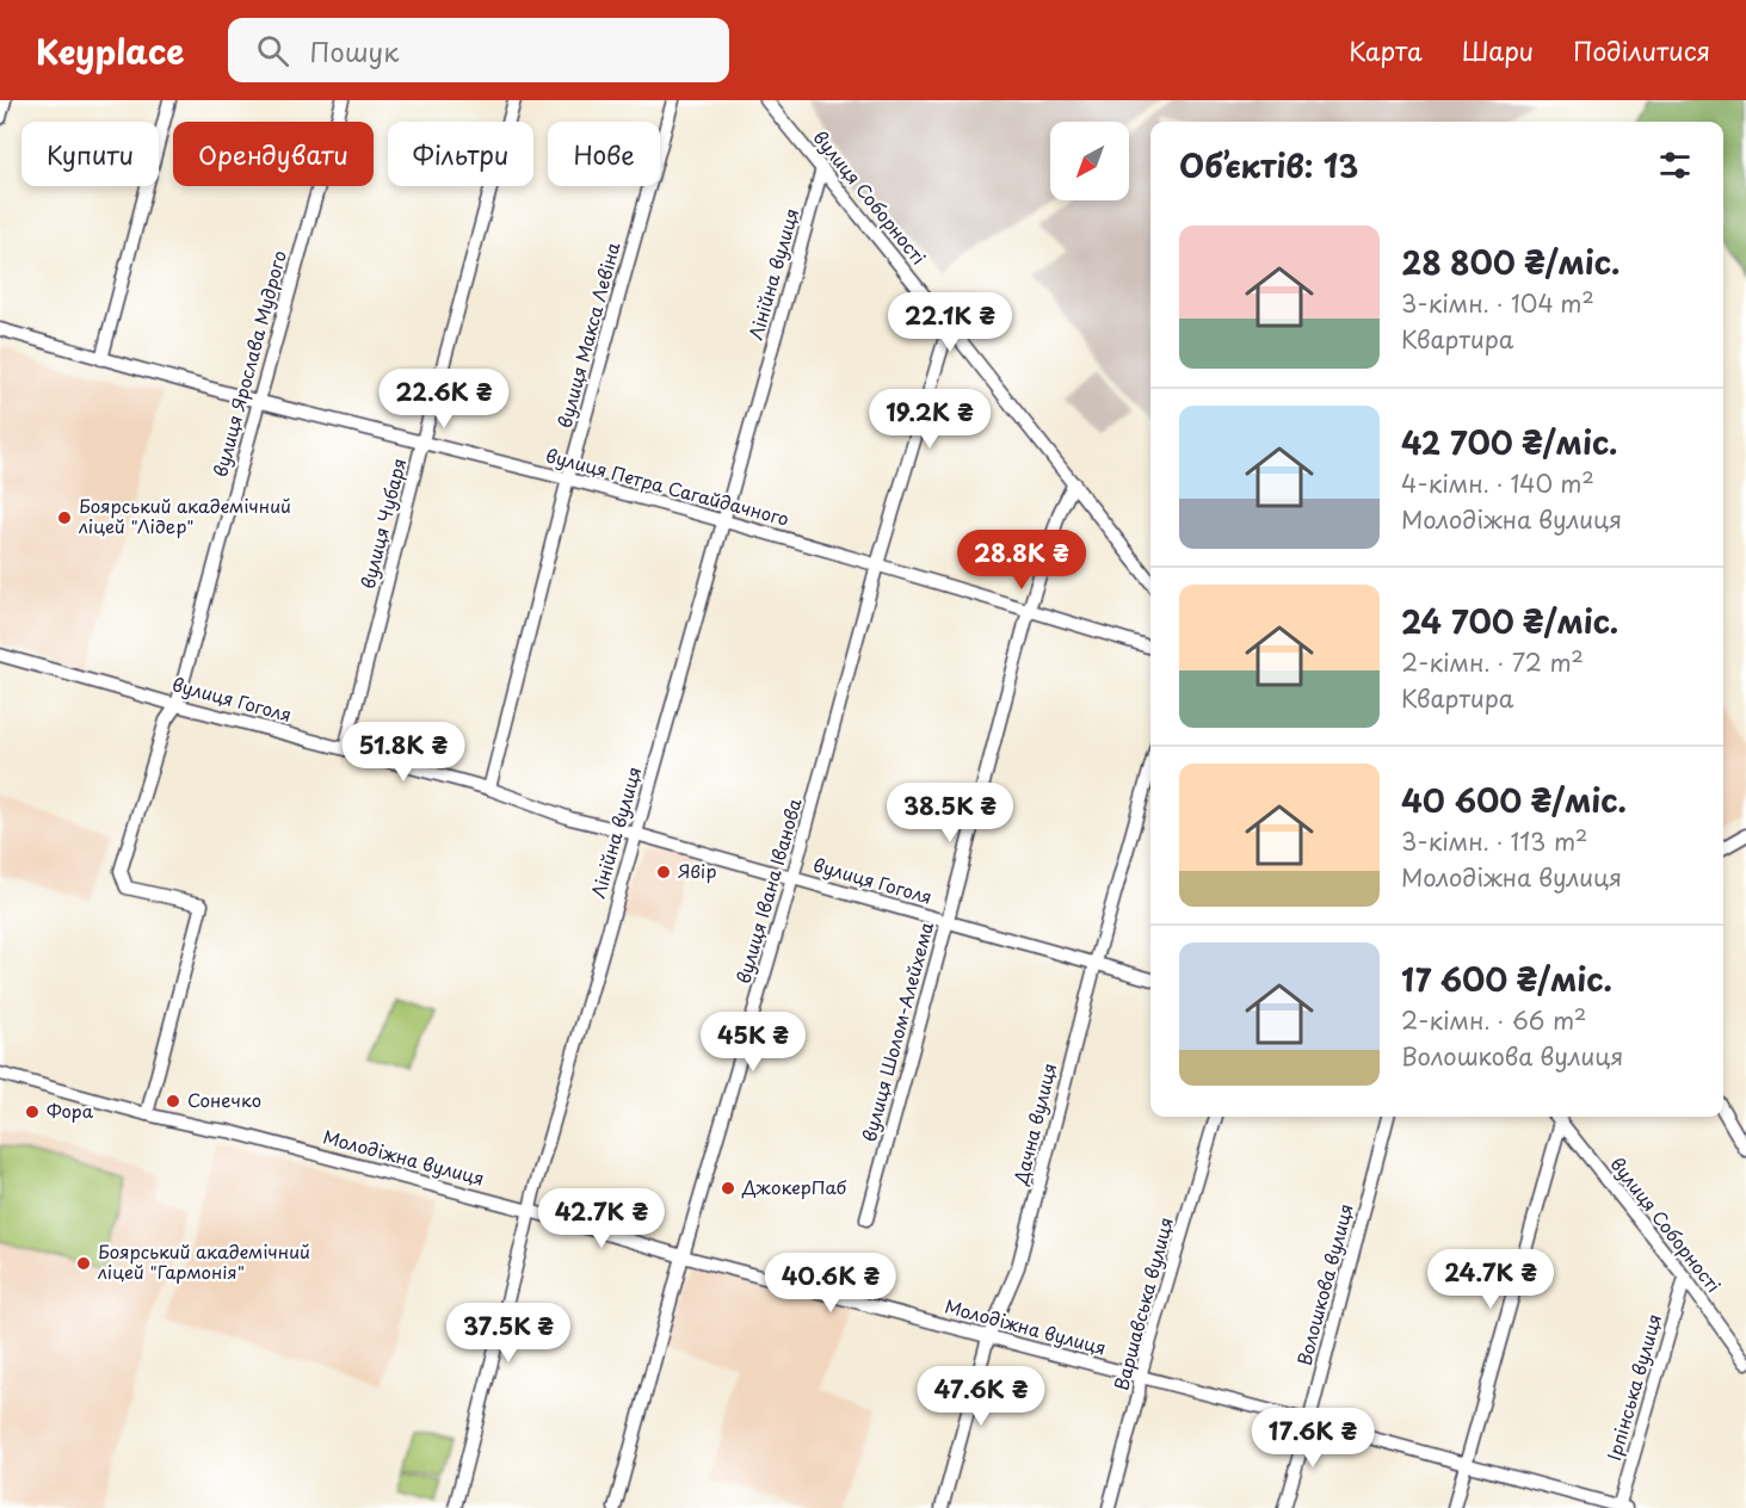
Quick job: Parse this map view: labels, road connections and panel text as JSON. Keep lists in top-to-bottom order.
{
  "streets": {
    "street": [
      "вулиця Соборності",
      "Лінійна вулиця",
      "вулиця Макса Левіна",
      "вулиця Ярослава Мудрого",
      "вулиця Петра Сагайдачного",
      "вулиця Чубаря",
      "вулиця Гоголя",
      "вулиця Івана Іванова",
      "вулиця Шолом-Алейхема",
      "Дачна вулиця",
      "Молодіжна вулиця",
      "Волошкова вулиця",
      "Варшавська вулиця",
      "Ірпінська вулиця"
    ]
  },
  "crossings": [
    ["вулиця Соборності", "Лінійна вулиця"],
    ["вулиця Соборності", "вулиця Івана Іванова"],
    ["вулиця Соборності", "вулиця Шолом-Алейхема"],
    ["вулиця Соборності", "Ірпінська вулиця"],
    ["Лінійна вулиця", "вулиця Петра Сагайдачного"],
    ["Лінійна вулиця", "вулиця Гоголя"],
    ["Лінійна вулиця", "Молодіжна вулиця"],
    ["вулиця Макса Левіна", "вулиця Петра Сагайдачного"],
    ["вулиця Макса Левіна", "вулиця Гоголя"],
    ["вулиця Ярослава Мудрого", "вулиця Петра Сагайдачного"],
    ["вулиця Ярослава Мудрого", "вулиця Гоголя"],
    ["вулиця Ярослава Мудрого", "Молодіжна вулиця"],
    ["вулиця Петра Сагайдачного", "вулиця Чубаря"],
    ["вулиця Петра Сагайдачного", "вулиця Івана Іванова"],
    ["вулиця Петра Сагайдачного", "вулиця Шолом-Алейхема"],
    ["вулиця Чубаря", "вулиця Гоголя"],
    ["вулиця Гоголя", "вулиця Івана Іванова"],
    ["вулиця Гоголя", "вулиця Шолом-Алейхема"],
    ["вулиця Гоголя", "Дачна вулиця"],
    ["вулиця Івана Іванова", "Молодіжна вулиця"],
    ["Дачна вулиця", "Молодіжна вулиця"],
    ["Молодіжна вулиця", "Волошкова вулиця"],
    ["Молодіжна вулиця", "Варшавська вулиця"],
    ["Молодіжна вулиця", "Ірпінська вулиця"]
  ],
  "places": [
    "Боярський академічний ліцей \"Лідер\"",
    "Явір",
    "Сонечко",
    "Фора",
    "ДжокерПаб",
    "Боярський академічний ліцей \"Гармонія\""
  ],
  "north": "bottom left",
  "page": {
    "header": "Keyplace",
    "search": "Пошук",
    "nav": ["Карта", "Шари", "Поділитися"],
    "chip": [
      "Купити",
      "Орендувати",
      "Фільтри",
      "Нове"
    ],
    "heading": "Об’єктів: 13",
    "list": [
      {
        "name": "28 800 ₴/міс.",
        "note": "3-кімн. · 104 m² · Квартира"
      },
      {
        "name": "42 700 ₴/міс.",
        "note": "4-кімн. · 140 m² · Молодіжна вулиця"
      },
      {
        "name": "24 700 ₴/міс.",
        "note": "2-кімн. · 72 m² · Квартира"
      },
      {
        "name": "40 600 ₴/міс.",
        "note": "3-кімн. · 113 m² · Молодіжна вулиця"
      },
      {
        "name": "17 600 ₴/міс.",
        "note": "2-кімн. · 66 m² · Волошкова вулиця"
      }
    ],
    "price": [
      "22.1K ₴",
      "22.6K ₴",
      "19.2K ₴",
      "28.8K ₴",
      "51.8K ₴",
      "38.5K ₴",
      "45K ₴",
      "42.7K ₴",
      "24.7K ₴",
      "40.6K ₴",
      "37.5K ₴",
      "47.6K ₴",
      "17.6K ₴"
    ]
  }
}
